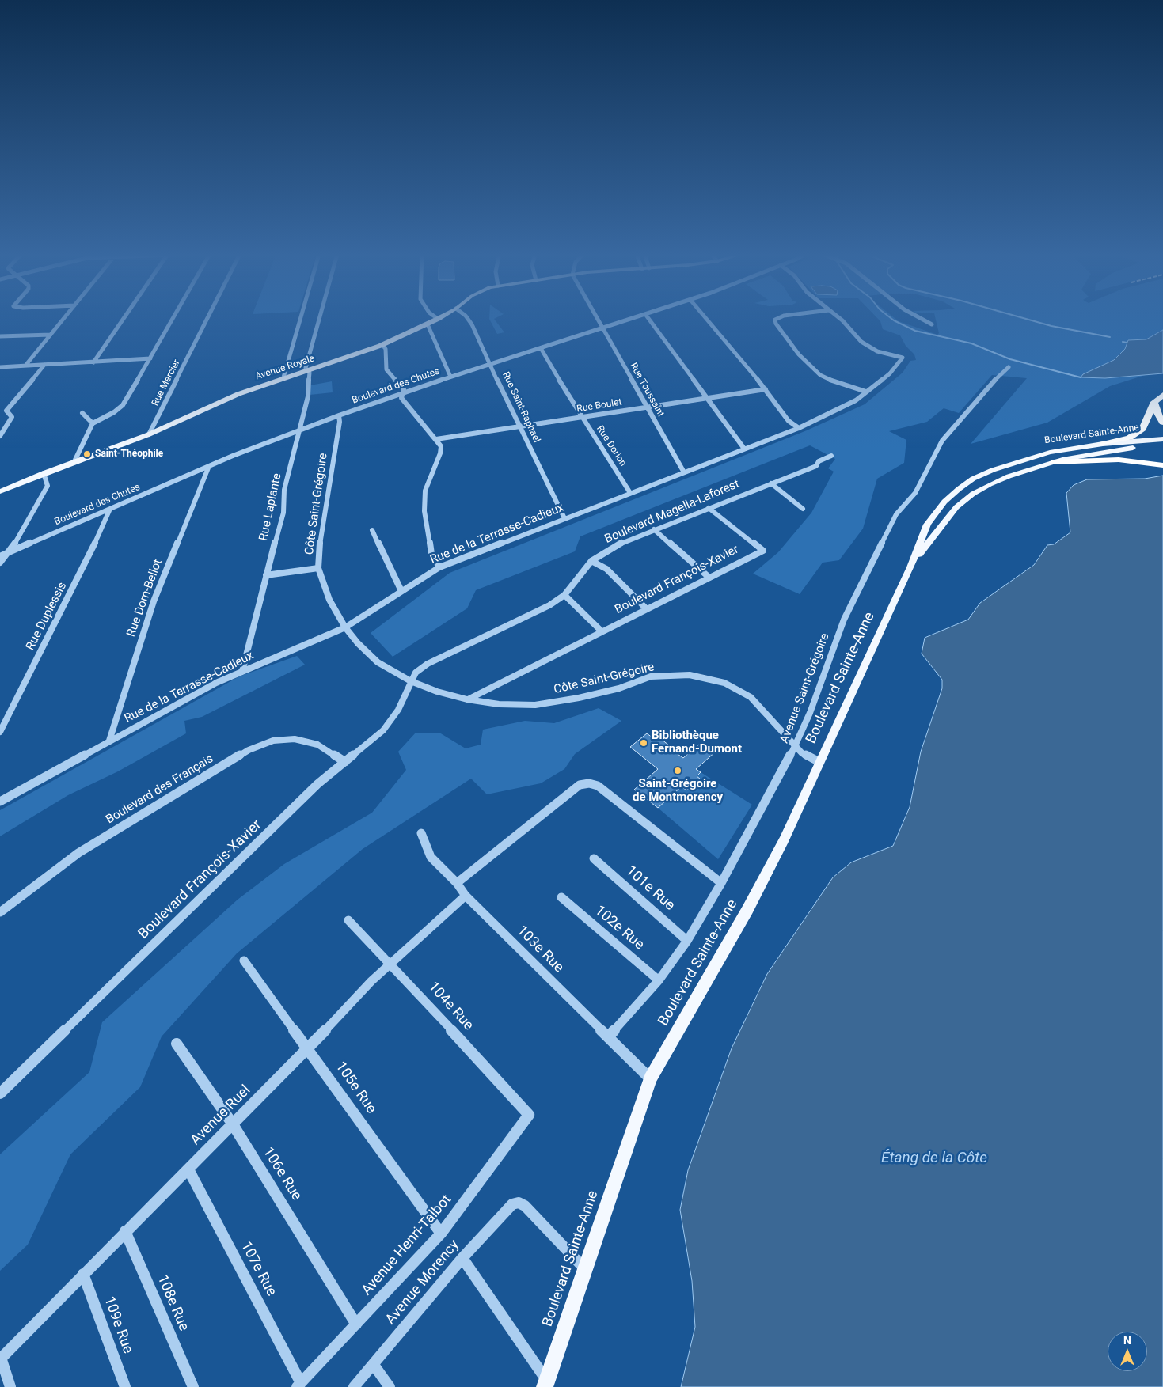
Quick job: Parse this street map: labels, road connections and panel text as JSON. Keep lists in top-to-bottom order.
{
  "streets": {
    "main road": ["Avenue Royale", "Boulevard Sainte-Anne"],
    "street": [
      "Rue Mercier",
      "Boulevard des Chutes",
      "Rue Toussaint",
      "Rue Boulet",
      "Rue Saint-Raphael",
      "Rue Dorion",
      "Côte Saint-Grégoire",
      "Rue Laplante",
      "Boulevard Magella-Laforest",
      "Rue de la Terrasse-Cadieux",
      "Boulevard François-Xavier",
      "Rue Dom-Bellot",
      "Rue Duplessis",
      "Avenue Saint-Grégoire",
      "Boulevard des Français",
      "101e Rue",
      "102e Rue",
      "103e Rue",
      "104e Rue",
      "105e Rue",
      "Avenue Ruel",
      "106e Rue",
      "Avenue Henri-Talbot",
      "107e Rue",
      "Avenue Morency",
      "108e Rue",
      "109e Rue"
    ]
  },
  "crossings": [
    ["Avenue Royale", "Rue Mercier"],
    ["Avenue Royale", "Rue Laplante"],
    ["Boulevard des Chutes", "Rue Toussaint"],
    ["Boulevard des Chutes", "Rue Saint-Raphael"],
    ["Boulevard des Chutes", "Rue Dorion"],
    ["Boulevard des Chutes", "Côte Saint-Grégoire"],
    ["Boulevard des Chutes", "Rue Laplante"],
    ["Boulevard des Chutes", "Rue Dom-Bellot"],
    ["Boulevard des Chutes", "Rue Duplessis"],
    ["Rue Toussaint", "Rue Boulet"],
    ["Rue Toussaint", "Rue de la Terrasse-Cadieux"],
    ["Rue Boulet", "Rue Saint-Raphael"],
    ["Rue Boulet", "Rue Dorion"],
    ["Rue Saint-Raphael", "Rue de la Terrasse-Cadieux"],
    ["Boulevard Sainte-Anne", "Côte Saint-Grégoire"],
    ["Boulevard Sainte-Anne", "103e Rue"],
    ["Boulevard Sainte-Anne", "Avenue Morency"],
    ["Rue Dorion", "Rue de la Terrasse-Cadieux"],
    ["Côte Saint-Grégoire", "Boulevard Magella-Laforest"],
    ["Côte Saint-Grégoire", "Rue de la Terrasse-Cadieux"],
    ["Côte Saint-Grégoire", "Boulevard François-Xavier"],
    ["Côte Saint-Grégoire", "Avenue Saint-Grégoire"],
    ["Rue Laplante", "Rue de la Terrasse-Cadieux"],
    ["Boulevard Magella-Laforest", "Boulevard François-Xavier"],
    ["Rue de la Terrasse-Cadieux", "Rue Dom-Bellot"],
    ["Boulevard François-Xavier", "Boulevard des Français"],
    ["Avenue Saint-Grégoire", "101e Rue"],
    ["Avenue Saint-Grégoire", "102e Rue"],
    ["Avenue Saint-Grégoire", "103e Rue"],
    ["103e Rue", "Avenue Ruel"],
    ["104e Rue", "Avenue Ruel"],
    ["104e Rue", "Avenue Henri-Talbot"],
    ["105e Rue", "Avenue Ruel"],
    ["105e Rue", "Avenue Henri-Talbot"],
    ["Avenue Ruel", "106e Rue"],
    ["Avenue Ruel", "107e Rue"],
    ["Avenue Ruel", "108e Rue"],
    ["Avenue Ruel", "109e Rue"],
    ["106e Rue", "Avenue Henri-Talbot"],
    ["Avenue Henri-Talbot", "107e Rue"]
  ],
  "water": ["Étang de la Côte"],
  "places": ["Saint-Théophile", "Bibliothèque Fernand-Dumont", "Saint-Grégoire de Montmorency"],
  "north": "top"
}
